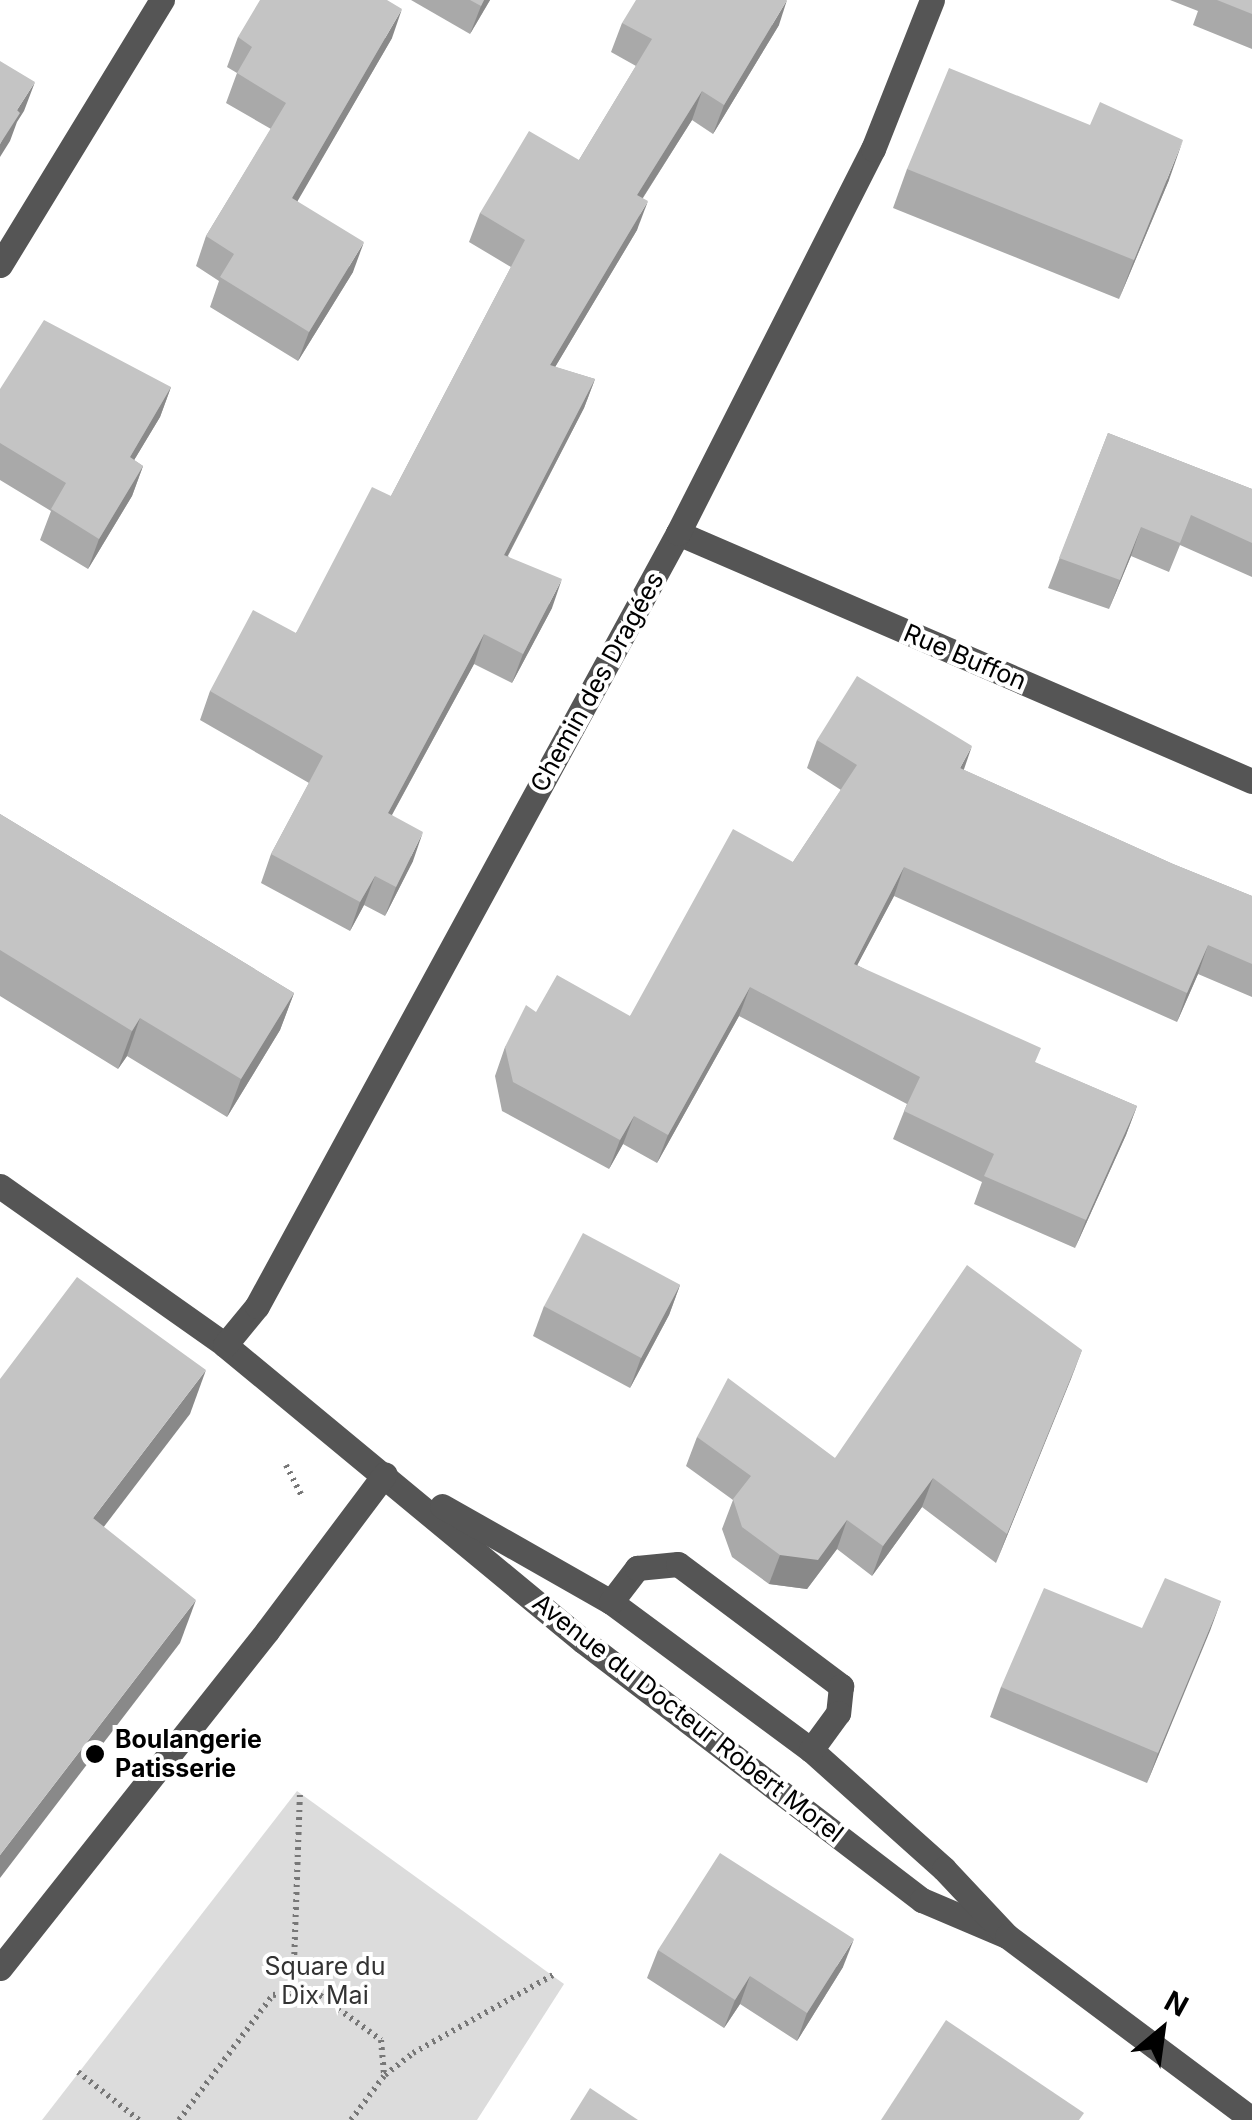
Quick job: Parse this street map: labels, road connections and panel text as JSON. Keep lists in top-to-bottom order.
{
  "streets": {
    "street": ["Rue Buffon", "Chemin des Dragées", "Avenue du Docteur Robert Morel"]
  },
  "crossings": [
    ["Rue Buffon", "Chemin des Dragées"],
    ["Chemin des Dragées", "Avenue du Docteur Robert Morel"]
  ],
  "parks": ["Square du Dix Mai"],
  "places": ["Boulangerie Patisserie"],
  "north": "top right"
}
